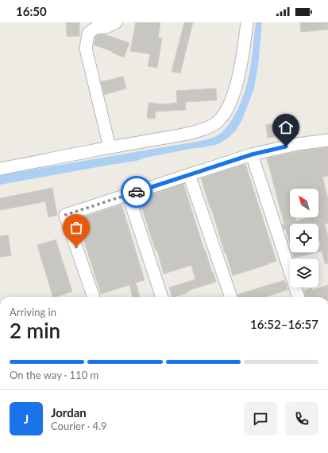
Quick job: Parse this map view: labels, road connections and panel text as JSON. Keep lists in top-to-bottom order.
{
  "north": "top left",
  "page": {
    "status": "16:50",
    "heading": ["2 min", "Arriving in", "16:52–16:57"],
    "panel": ["Jordan", "Courier · 4.9"],
    "bar": "On the way · 110 m",
    "round": "J"
  }
}
